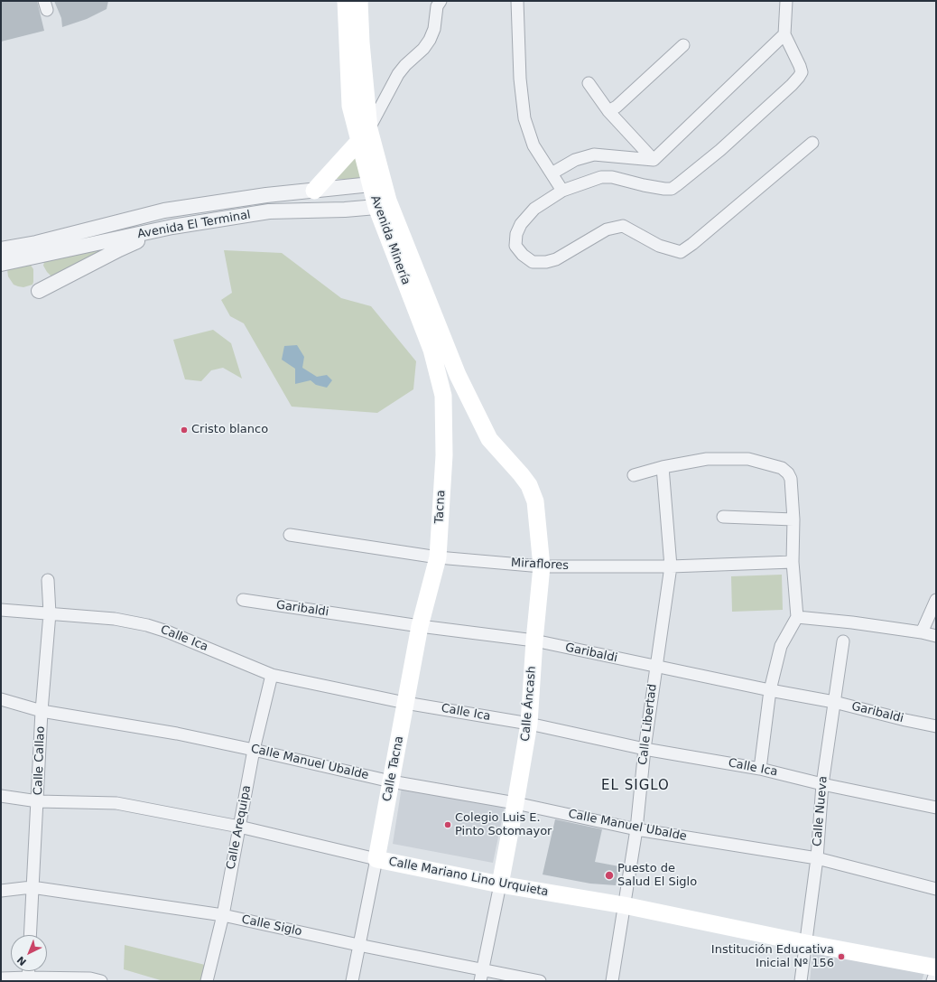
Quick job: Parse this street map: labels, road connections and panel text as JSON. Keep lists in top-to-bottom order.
{
  "streets": {
    "main road": [
      "Avenida Minería",
      "Tacna",
      "Calle Áncash",
      "Calle Tacna",
      "Calle Mariano Lino Urquieta"
    ],
    "street": [
      "Avenida El Terminal",
      "Miraflores",
      "Garibaldi",
      "Calle Ica",
      "Calle Libertad",
      "Calle Callao",
      "Calle Manuel Ubalde",
      "Calle Nueva",
      "Calle Arequipa",
      "Calle Siglo"
    ]
  },
  "crossings": [
    ["Avenida El Terminal", "Avenida Minería"],
    ["Avenida Minería", "Tacna"],
    ["Avenida Minería", "Calle Áncash"],
    ["Tacna", "Miraflores"],
    ["Tacna", "Calle Tacna"],
    ["Miraflores", "Calle Áncash"],
    ["Miraflores", "Calle Libertad"],
    ["Miraflores", "Calle Tacna"],
    ["Garibaldi", "Calle Áncash"],
    ["Garibaldi", "Calle Libertad"],
    ["Garibaldi", "Calle Tacna"],
    ["Garibaldi", "Calle Nueva"],
    ["Calle Ica", "Calle Áncash"],
    ["Calle Ica", "Calle Libertad"],
    ["Calle Ica", "Calle Callao"],
    ["Calle Ica", "Calle Tacna"],
    ["Calle Ica", "Calle Nueva"],
    ["Calle Ica", "Calle Arequipa"],
    ["Calle Áncash", "Calle Manuel Ubalde"],
    ["Calle Áncash", "Calle Mariano Lino Urquieta"],
    ["Calle Áncash", "Calle Siglo"],
    ["Calle Libertad", "Calle Manuel Ubalde"],
    ["Calle Libertad", "Calle Mariano Lino Urquieta"],
    ["Calle Callao", "Calle Manuel Ubalde"],
    ["Calle Callao", "Calle Mariano Lino Urquieta"],
    ["Calle Callao", "Calle Siglo"],
    ["Calle Manuel Ubalde", "Calle Tacna"],
    ["Calle Manuel Ubalde", "Calle Nueva"],
    ["Calle Manuel Ubalde", "Calle Arequipa"],
    ["Calle Tacna", "Calle Mariano Lino Urquieta"],
    ["Calle Tacna", "Calle Siglo"],
    ["Calle Nueva", "Calle Mariano Lino Urquieta"],
    ["Calle Arequipa", "Calle Mariano Lino Urquieta"],
    ["Calle Arequipa", "Calle Siglo"]
  ],
  "districts": ["EL SIGLO"],
  "places": [
    "Cristo blanco",
    "Colegio Luis E. Pinto Sotomayor",
    "Puesto de Salud El Siglo",
    "Institución Educativa Inicial Nº 156"
  ],
  "north": "bottom left"
}
